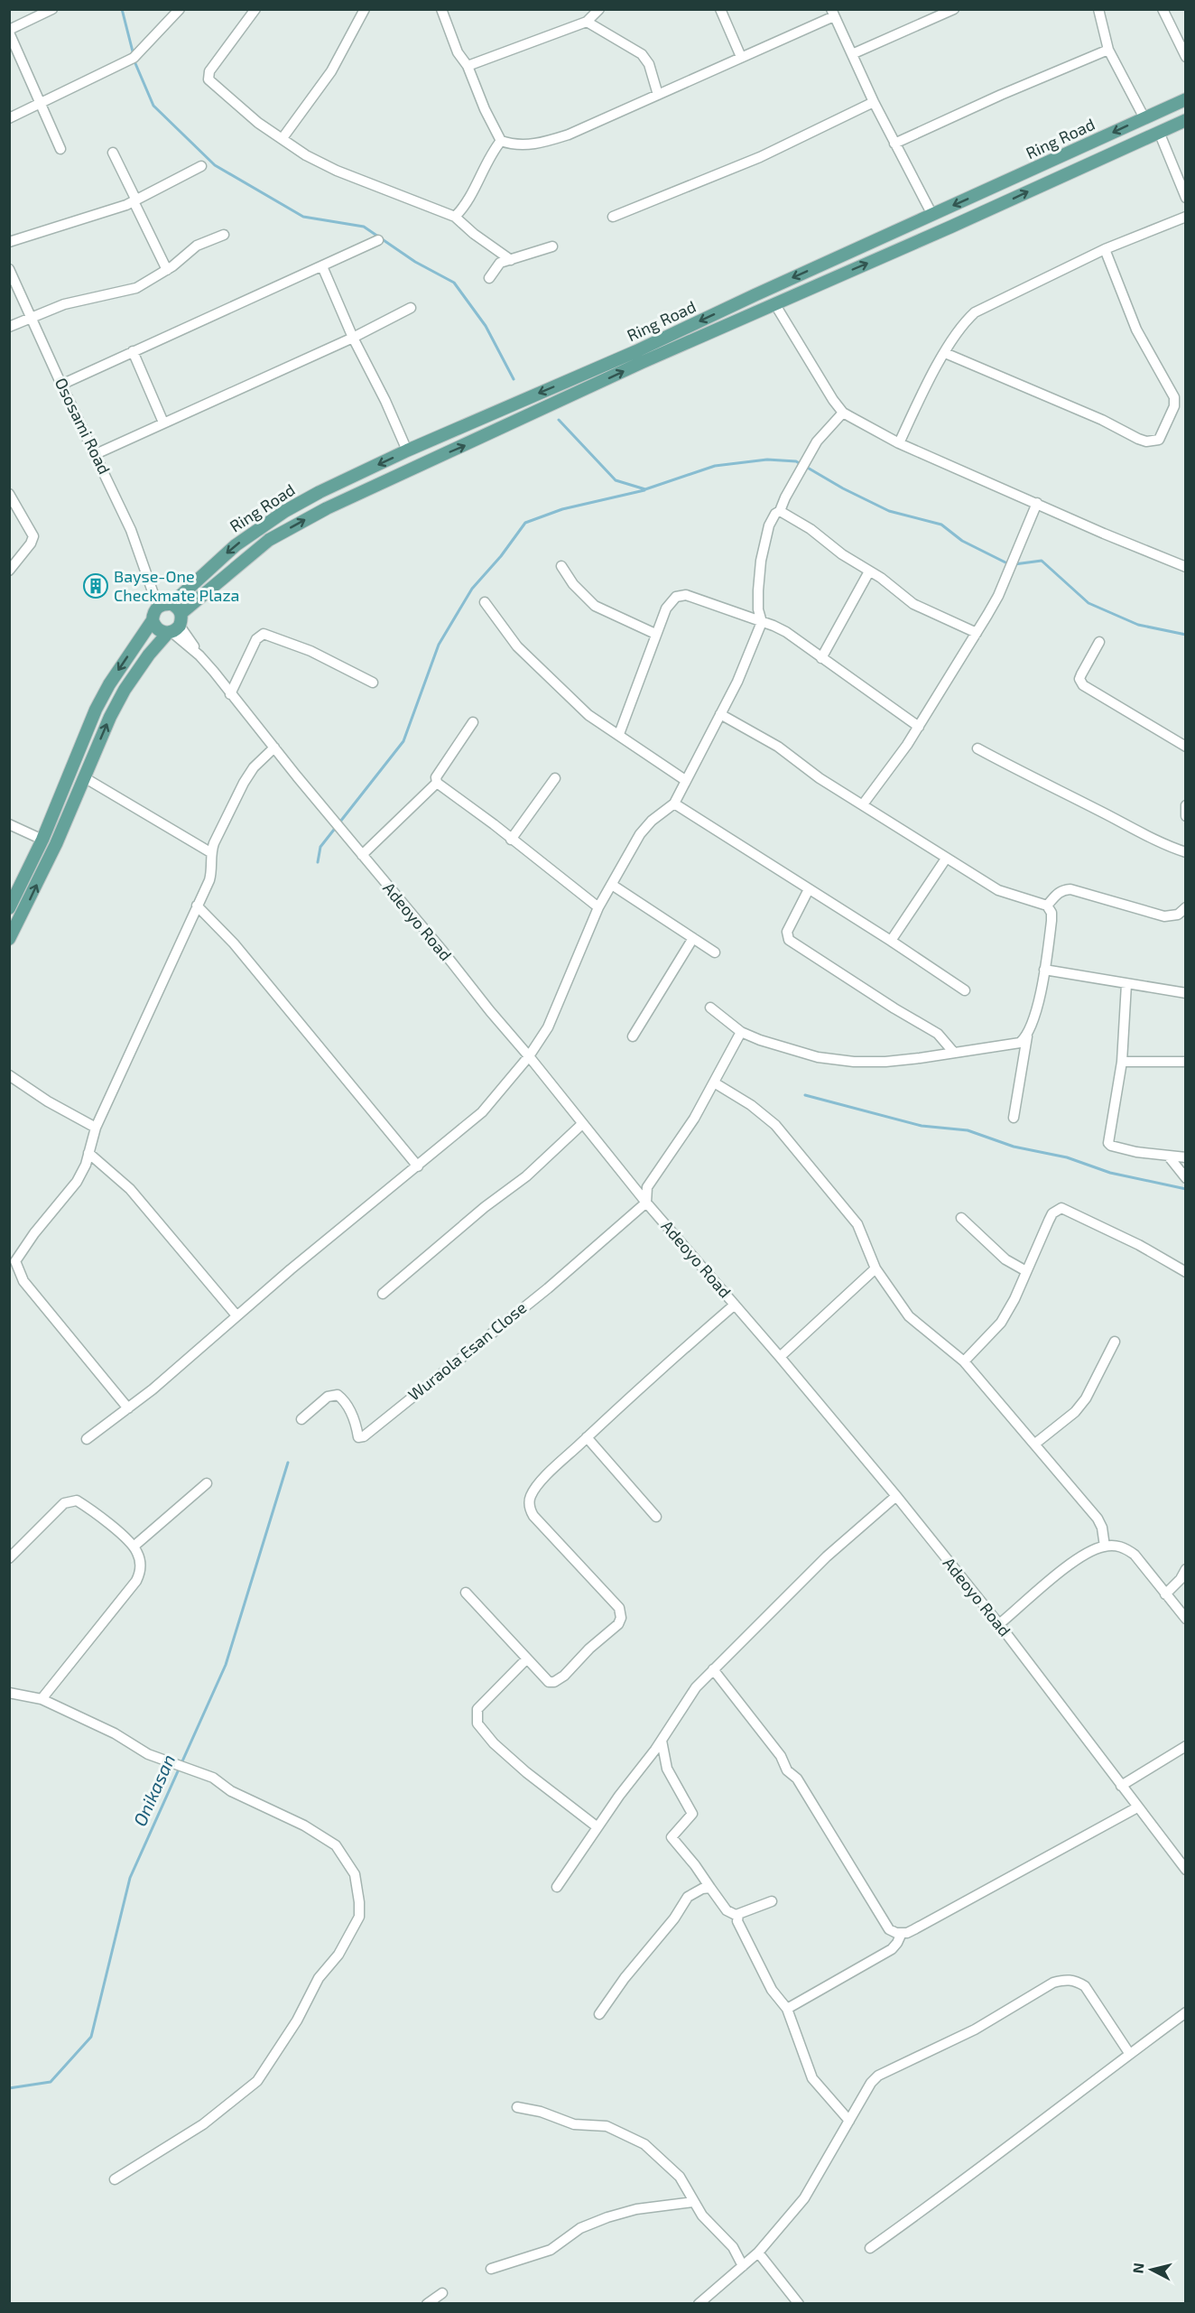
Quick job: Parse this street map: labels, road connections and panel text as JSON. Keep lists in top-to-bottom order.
{
  "streets": {
    "main road": ["Ring Road"],
    "street": ["Ososami Road", "Adeoyo Road", "Wuraola Esan Close"]
  },
  "crossings": [
    ["Ring Road", "Ososami Road"],
    ["Ring Road", "Adeoyo Road"],
    ["Ososami Road", "Adeoyo Road"],
    ["Adeoyo Road", "Wuraola Esan Close"]
  ],
  "water": ["Onikasan"],
  "places": {
    "building": ["Bayse-One Checkmate Plaza"]
  },
  "north": "left"
}
